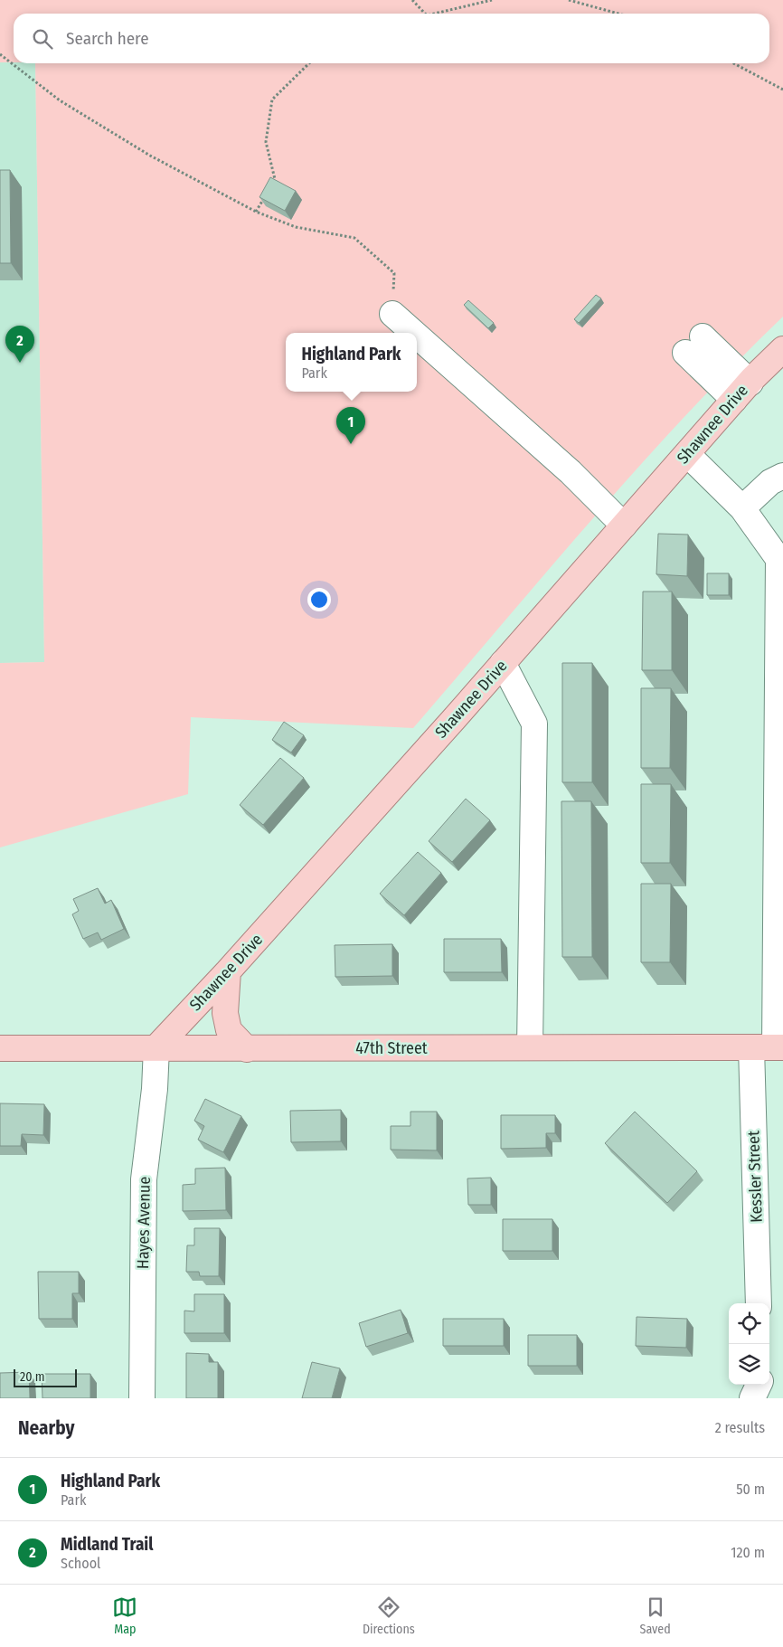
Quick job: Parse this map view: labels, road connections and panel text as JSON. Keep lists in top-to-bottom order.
{
  "streets": {
    "main road": ["Shawnee Drive", "47th Street"],
    "street": ["Kessler Street", "Hayes Avenue"]
  },
  "crossings": [
    ["Shawnee Drive", "47th Street"],
    ["Shawnee Drive", "Kessler Street"],
    ["Shawnee Drive", "Hayes Avenue"],
    ["47th Street", "Kessler Street"],
    ["47th Street", "Hayes Avenue"]
  ],
  "scale_bar": "20 m",
  "page": {
    "search": "Search here",
    "pins": ["2", "1"],
    "popup": ["Highland Park", "Park"],
    "scale": "20 m",
    "heading": ["Nearby", "2 results"],
    "list": [
      {
        "mark": "1",
        "name": "Highland Park",
        "note": "Park",
        "value": "50 m"
      },
      {
        "mark": "2",
        "name": "Midland Trail",
        "note": "School",
        "value": "120 m"
      }
    ],
    "nav": ["Map", "Directions", "Saved"]
  }
}
